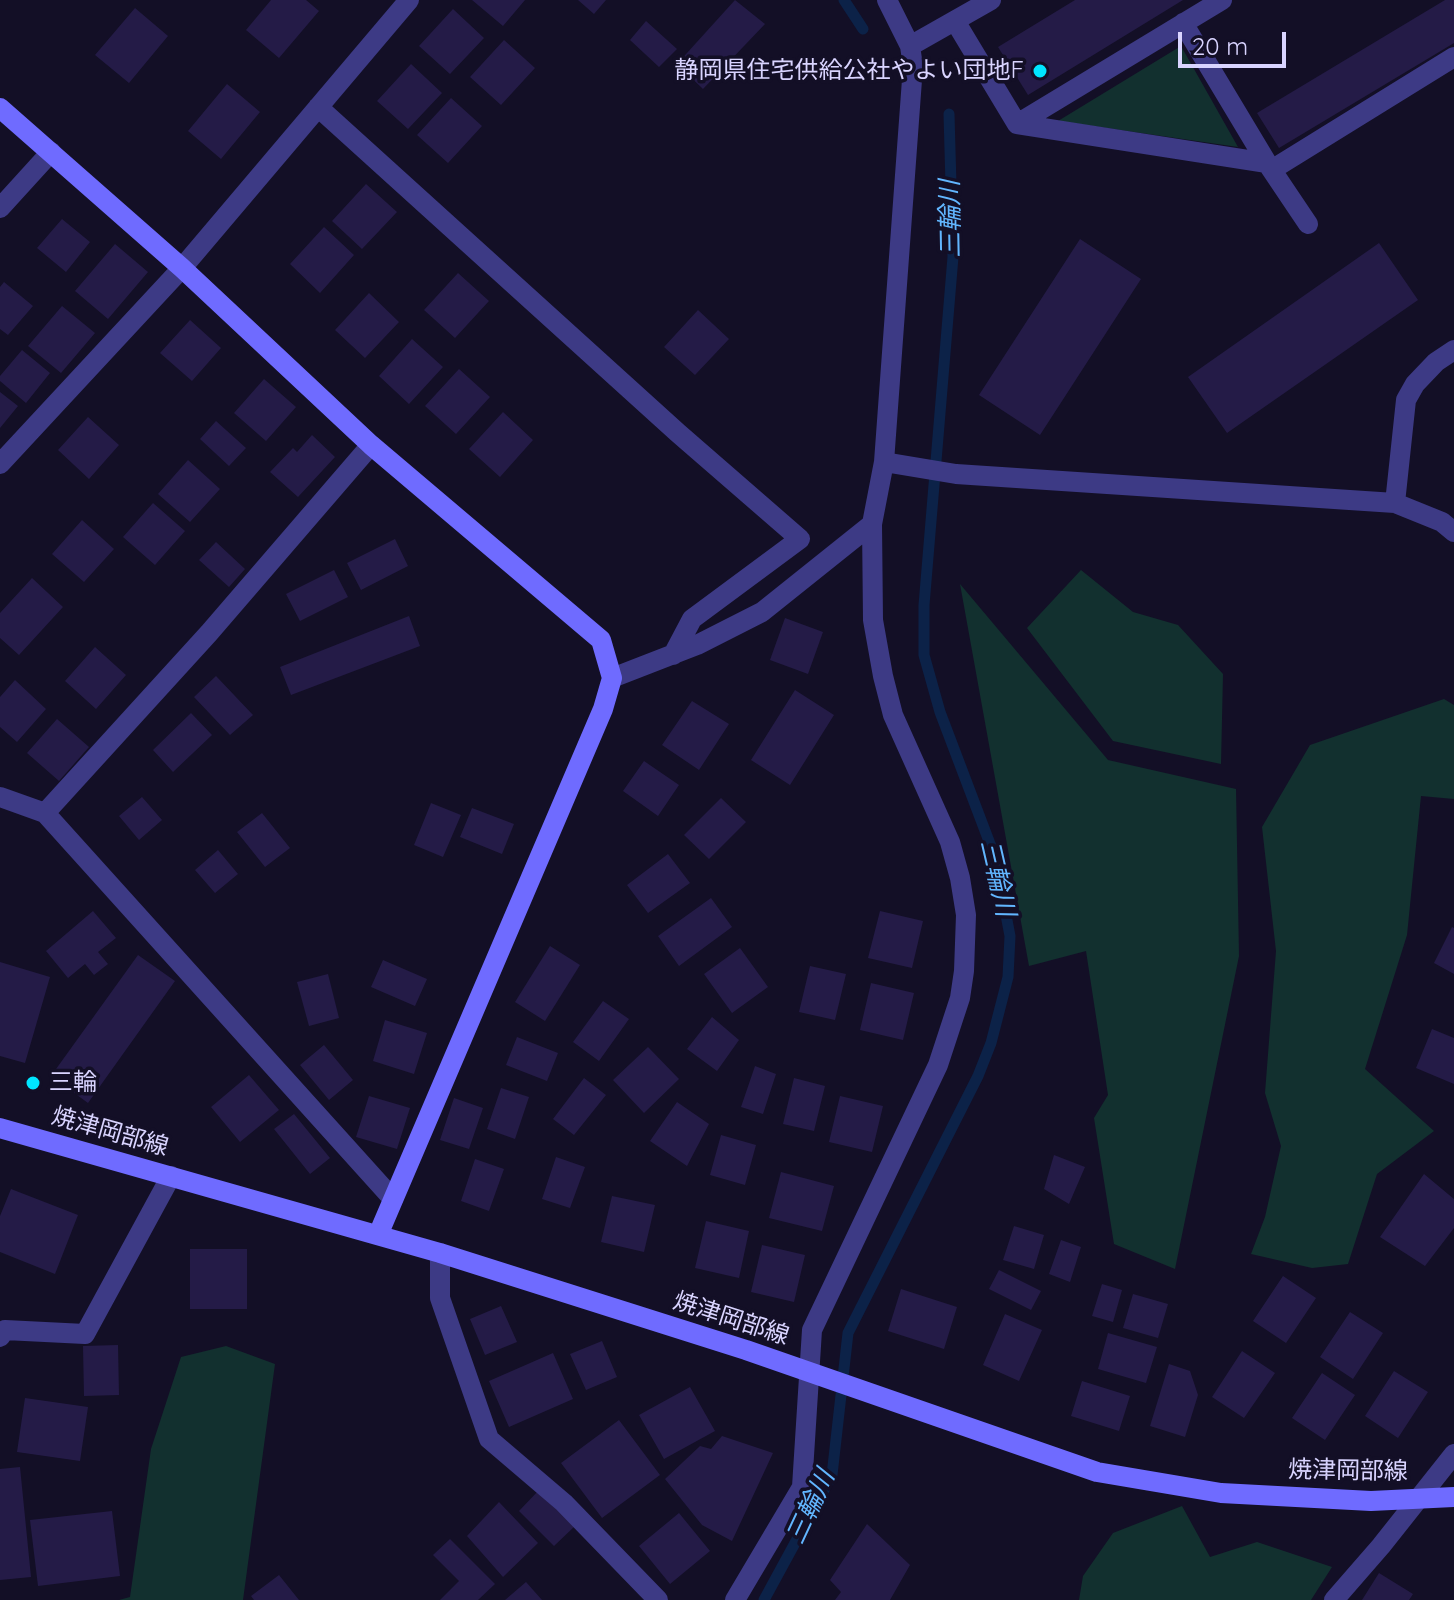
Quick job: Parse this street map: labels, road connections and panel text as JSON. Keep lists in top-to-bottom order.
{
  "streets": {
    "main road": ["焼津岡部線"]
  },
  "water": ["三輪川"],
  "places": ["静岡県住宅供給公社やよい団地F", "三輪"],
  "scale_bar": "20 m"
}
